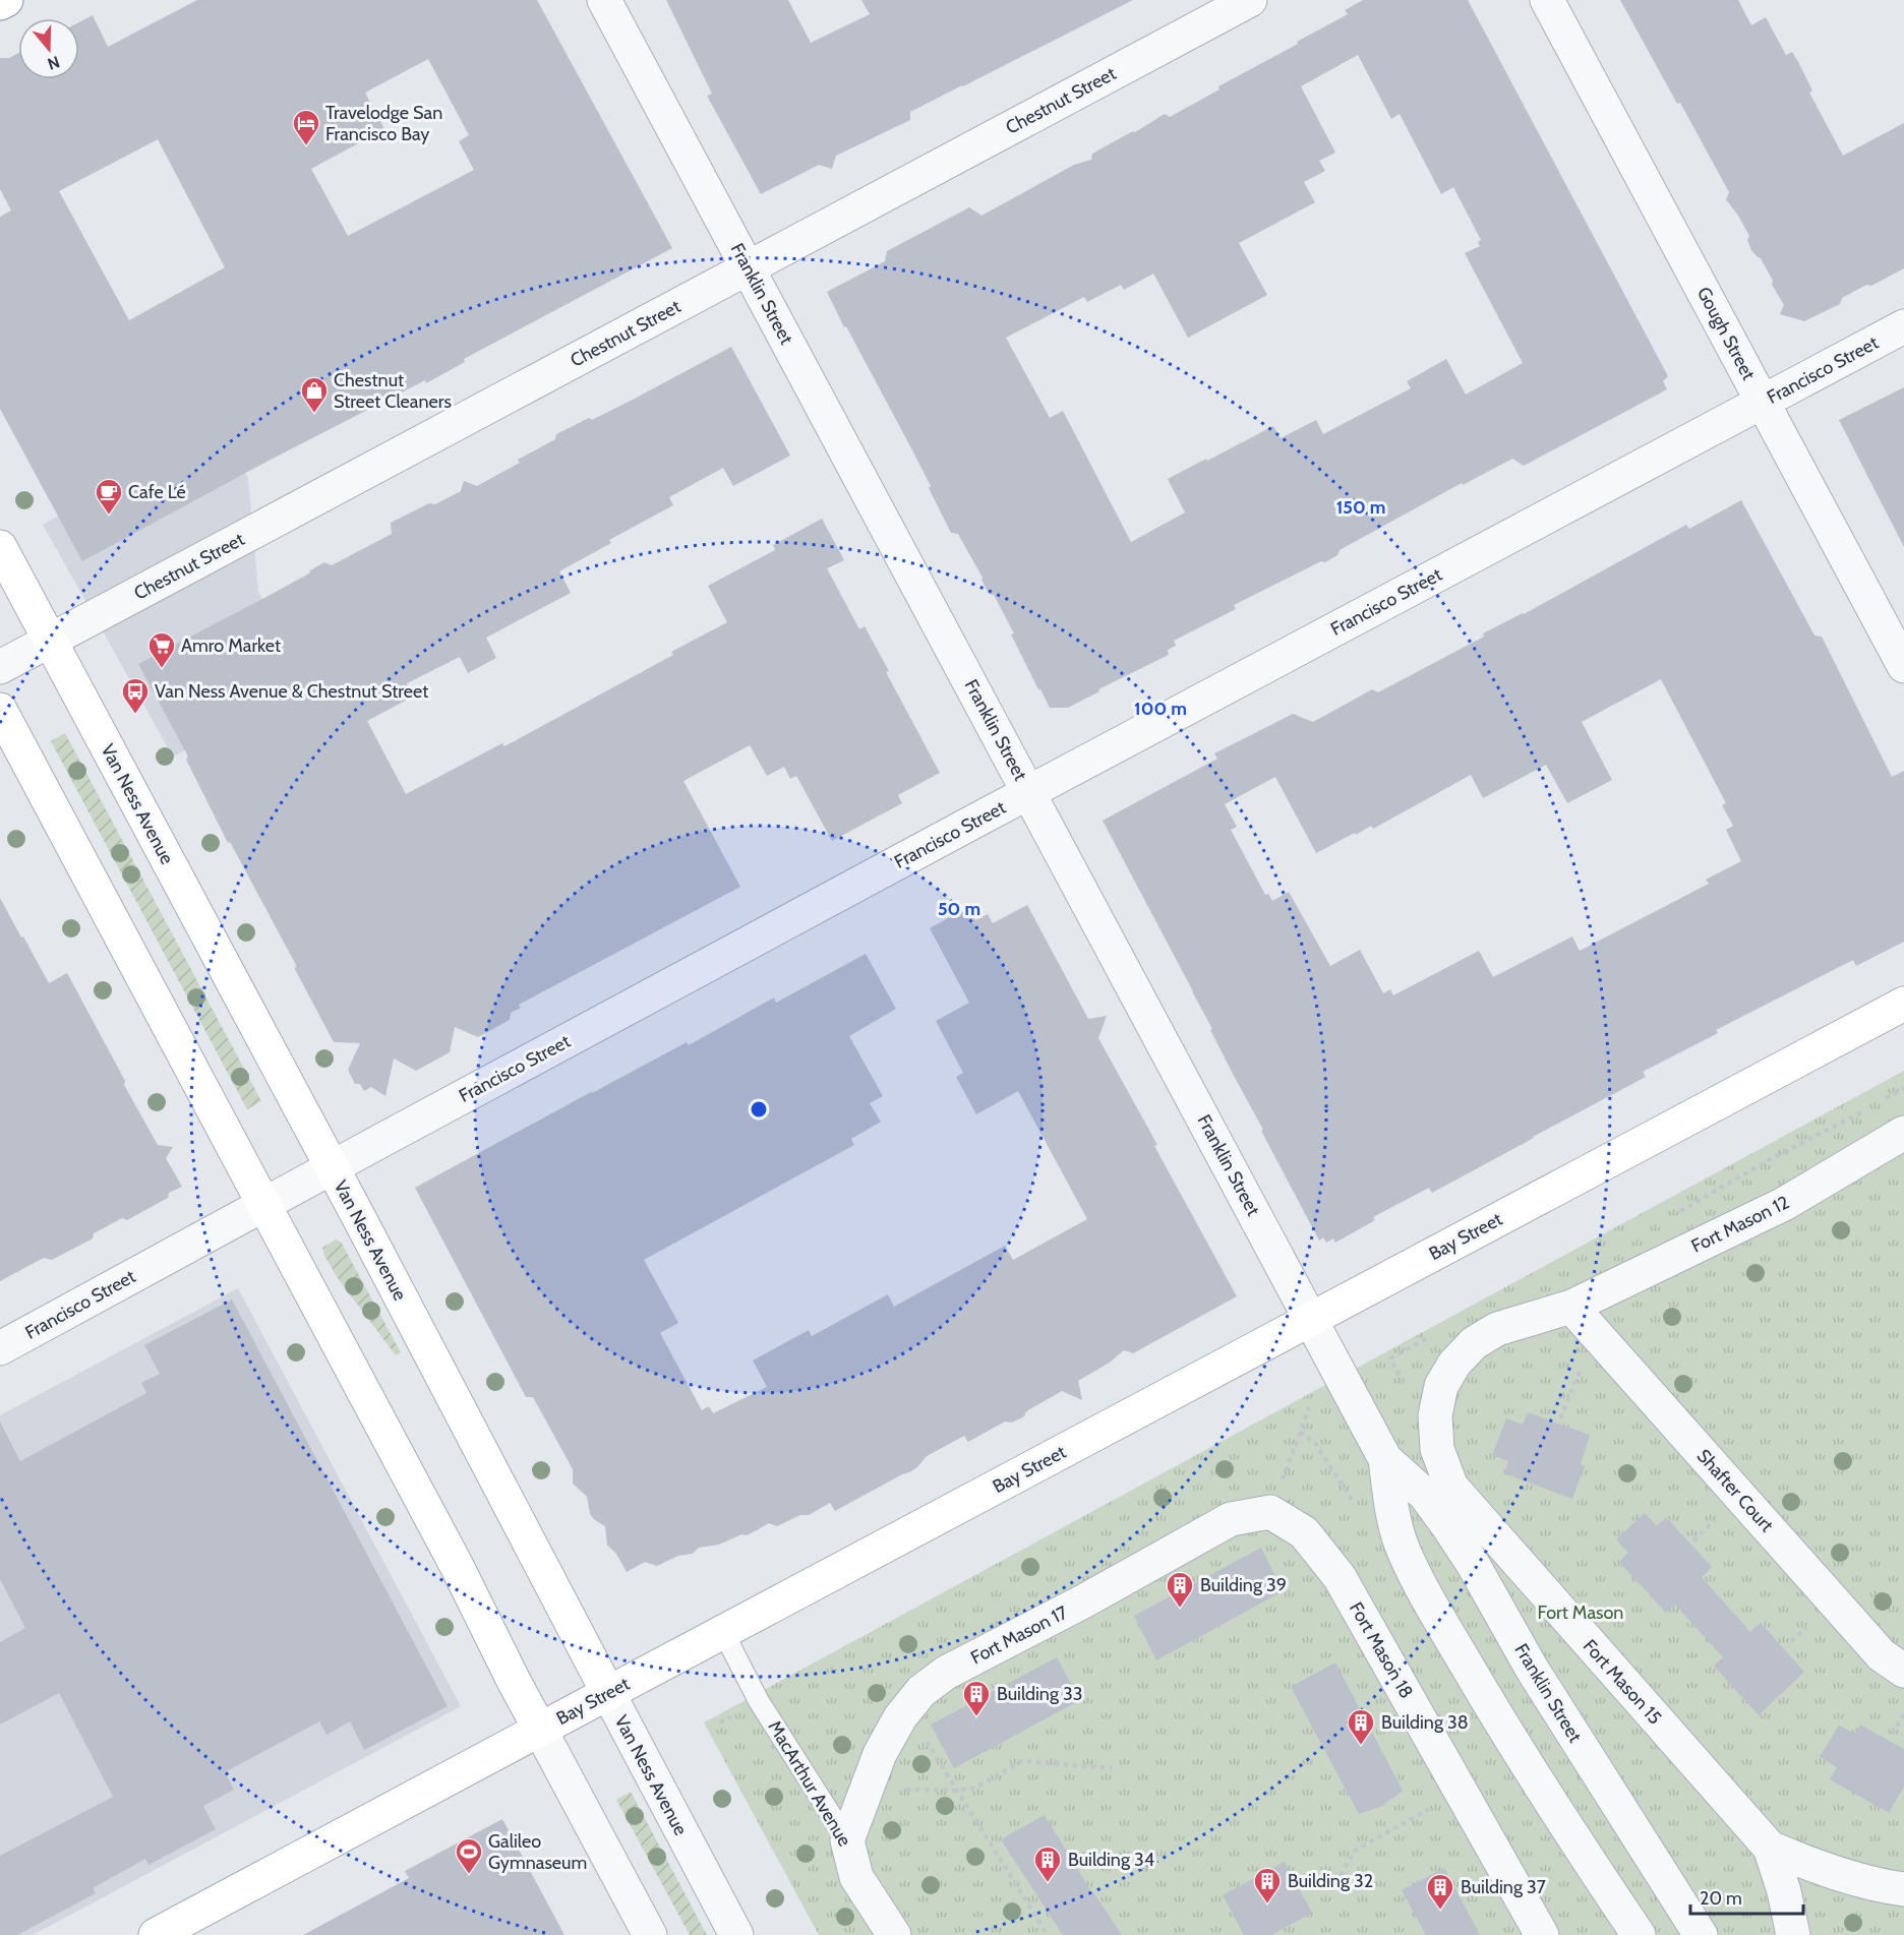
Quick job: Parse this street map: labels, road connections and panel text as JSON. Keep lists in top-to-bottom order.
{
  "streets": {
    "main road": ["Van Ness Avenue", "Bay Street"],
    "street": [
      "Chestnut Street",
      "Franklin Street",
      "Gough Street",
      "Francisco Street",
      "Fort Mason 12",
      "Shafter Court",
      "Fort Mason 17",
      "Fort Mason 18",
      "Fort Mason 15",
      "MacArthur Avenue"
    ]
  },
  "crossings": [
    ["Chestnut Street", "Franklin Street"],
    ["Chestnut Street", "Van Ness Avenue"],
    ["Franklin Street", "Francisco Street"],
    ["Franklin Street", "Bay Street"],
    ["Gough Street", "Francisco Street"],
    ["Francisco Street", "Van Ness Avenue"],
    ["Van Ness Avenue", "Bay Street"],
    ["Fort Mason 12", "Shafter Court"],
    ["Fort Mason 12", "Fort Mason 15"],
    ["Bay Street", "MacArthur Avenue"],
    ["Fort Mason 17", "Fort Mason 18"],
    ["Fort Mason 17", "MacArthur Avenue"]
  ],
  "parks": ["Fort Mason"],
  "places": {
    "hotel": ["Travelodge San Francisco Bay"],
    "shop": ["Chestnut Street Cleaners"],
    "cafe": ["Cafe Lé"],
    "supermarket": ["Amro Market"],
    "bus stop": ["Van Ness Avenue & Chestnut Street"],
    "building": [
      "Building 39",
      "Building 33",
      "Building 38",
      "Building 34",
      "Building 32",
      "Building 37"
    ],
    "sports": ["Galileo Gymnaseum"]
  },
  "scale_bar": "20 m",
  "north": "bottom",
  "rings": ["150 m", "100 m", "50 m"]
}
